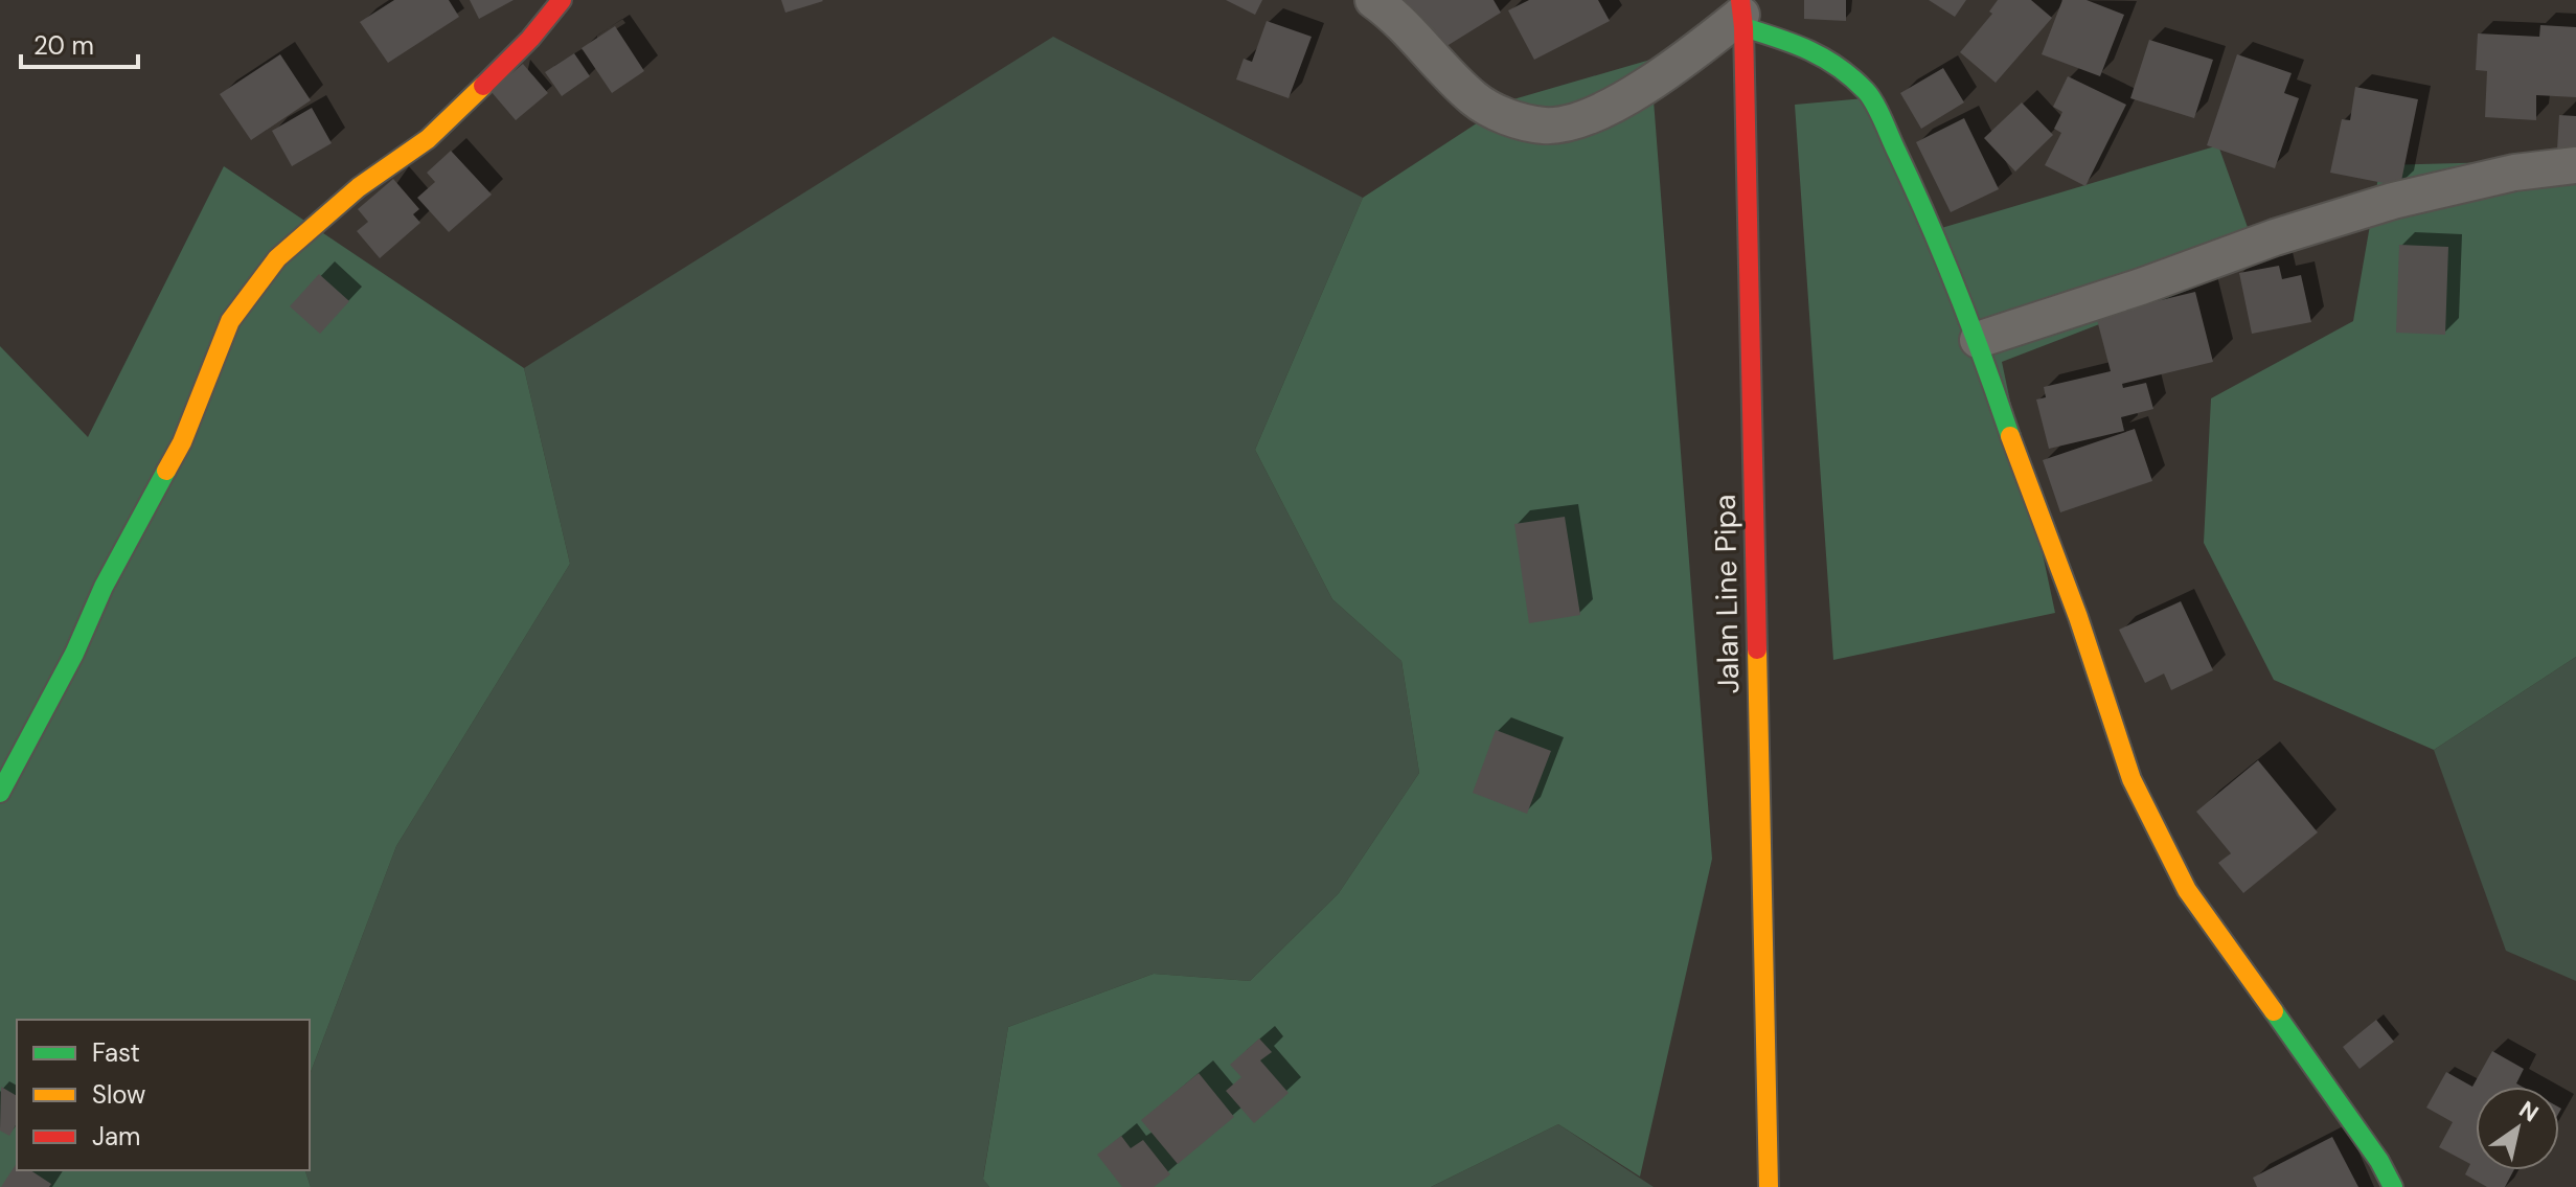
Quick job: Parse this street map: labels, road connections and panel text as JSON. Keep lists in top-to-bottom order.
{
  "streets": {
    "street": ["Jalan Line Pipa"]
  },
  "legend": ["Fast", "Slow", "Jam"],
  "scale_bar": "20 m",
  "north": "top right"
}
